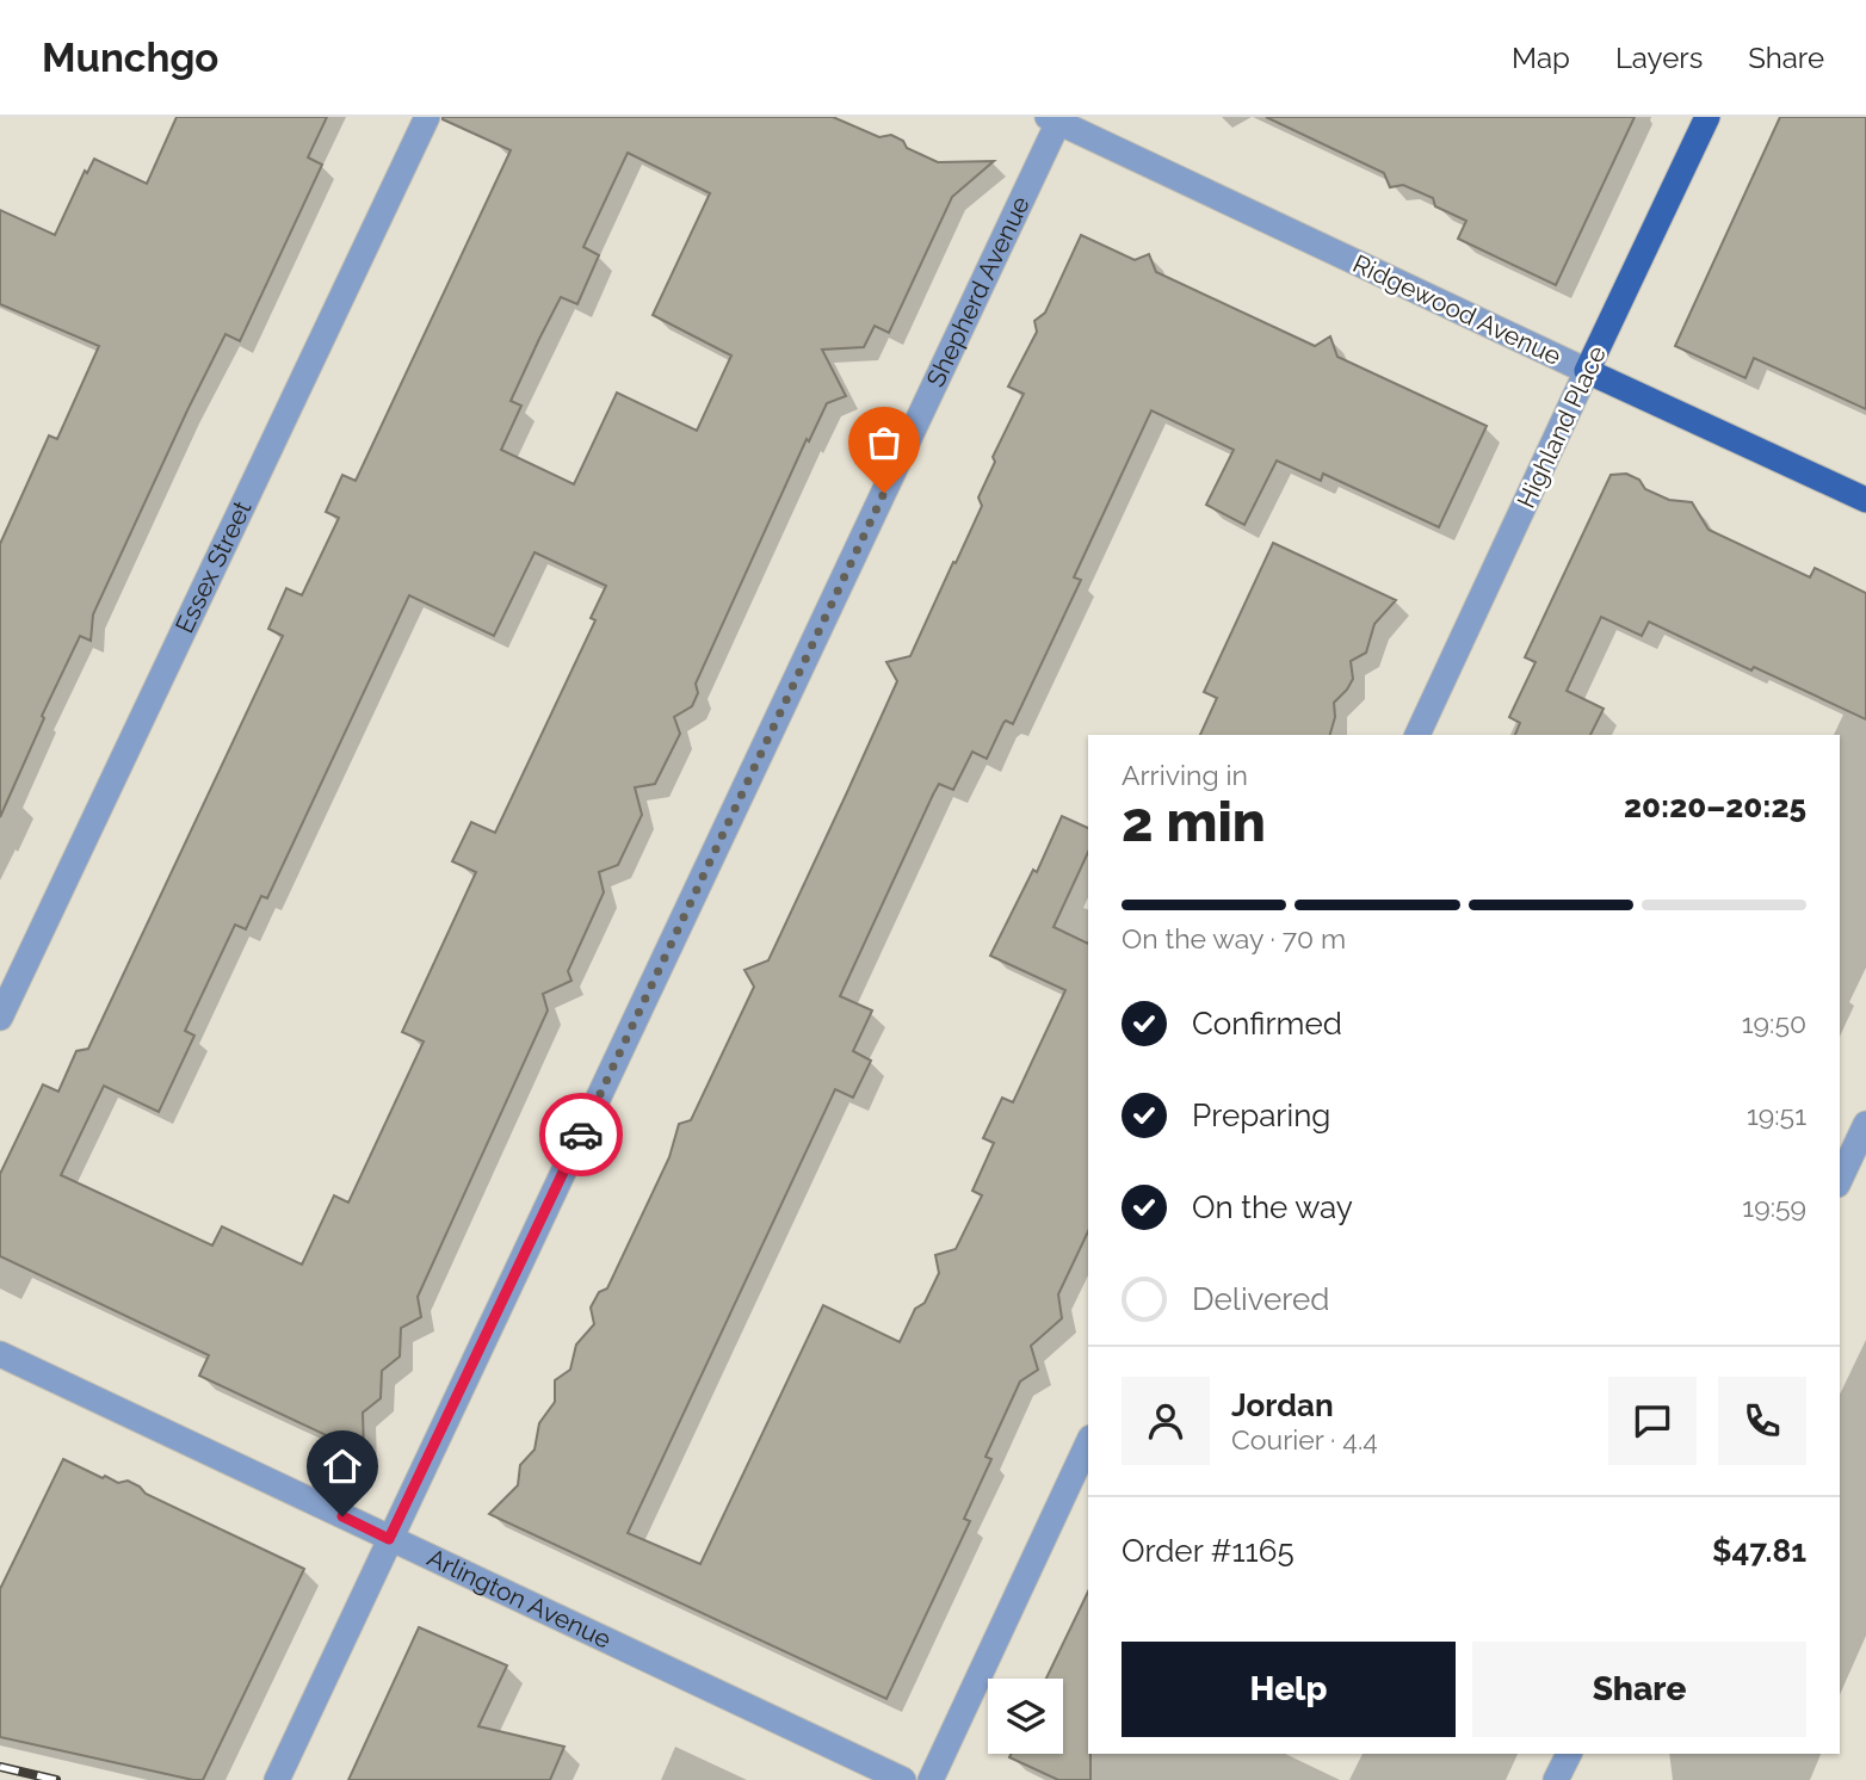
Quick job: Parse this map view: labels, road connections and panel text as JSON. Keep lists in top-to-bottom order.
{
  "streets": {
    "main road": ["Ridgewood Avenue", "Highland Place"],
    "street": ["Shepherd Avenue", "Essex Street", "Arlington Avenue"]
  },
  "crossings": [
    ["Shepherd Avenue", "Ridgewood Avenue"],
    ["Shepherd Avenue", "Arlington Avenue"],
    ["Ridgewood Avenue", "Highland Place"]
  ],
  "page": {
    "header": "Munchgo",
    "nav": ["Map", "Layers", "Share"],
    "heading": ["2 min", "Arriving in", "20:20–20:25"],
    "panel": [
      "Jordan",
      "Courier · 4.4",
      "Order #1165",
      "$47.81"
    ],
    "bar": "On the way · 70 m",
    "list": [
      ["Confirmed", "19:50"],
      ["Preparing", "19:51"],
      ["On the way", "19:59"],
      "Delivered"
    ],
    "buttons": ["Help", "Share"]
  }
}
